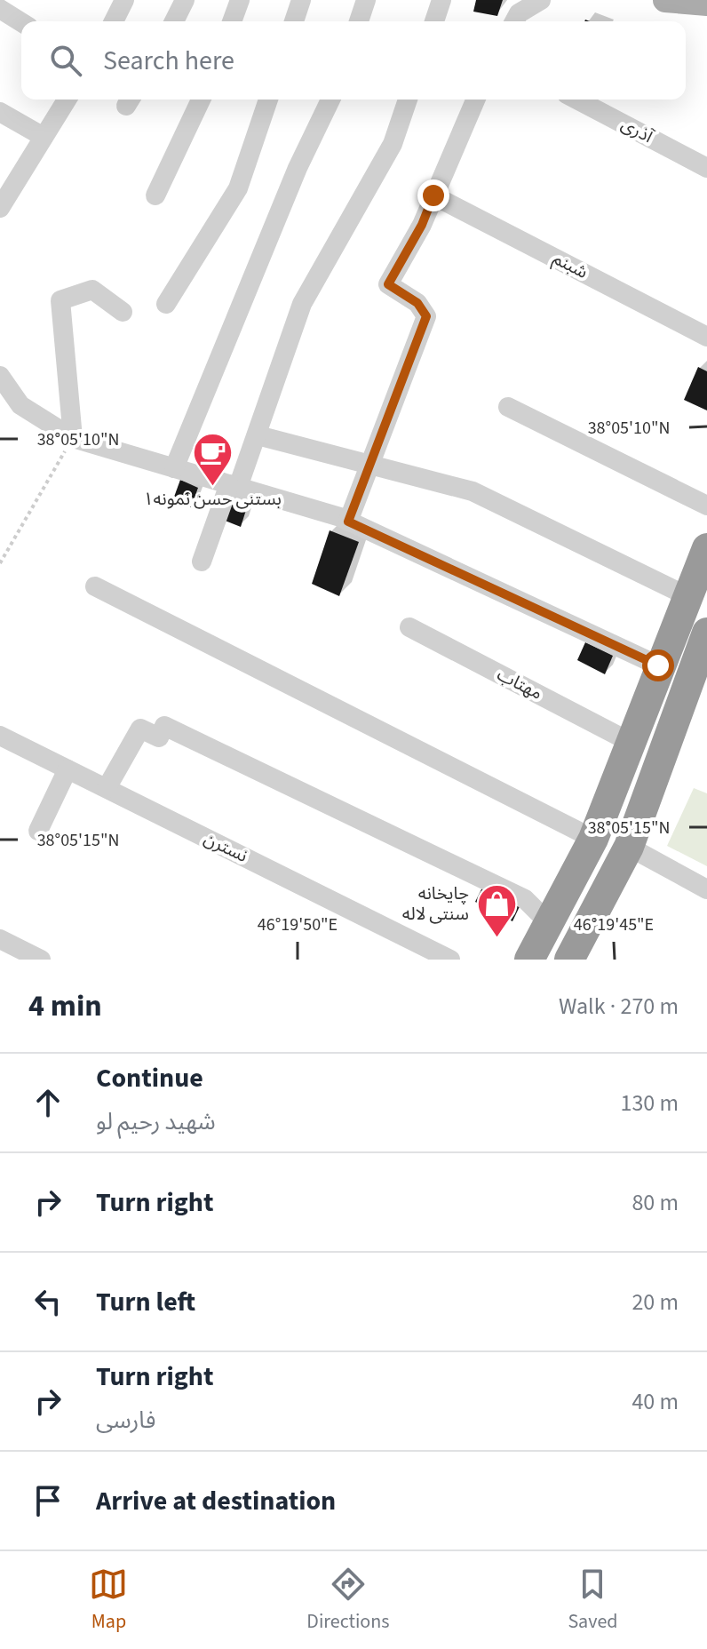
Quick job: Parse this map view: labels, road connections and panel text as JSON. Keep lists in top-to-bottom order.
{
  "streets": {
    "street": [
      "آذری",
      "شبنم",
      "مهتاب",
      "نسترن"
    ]
  },
  "places": {
    "cafe": ["بستنی حسن نمونه۱"],
    "shop": ["چایخانه سنتی لاله"]
  },
  "page": {
    "search": "Search here",
    "heading": ["4 min", "Walk · 270 m"],
    "list": [
      ["Continue", "شهید رحیم لو", "130 m"],
      ["Turn right", "80 m"],
      ["Turn left", "20 m"],
      ["Turn right", "فارسی", "40 m"],
      "Arrive at destination"
    ],
    "nav": ["Map", "Directions", "Saved"]
  },
  "coordinates": [
    "38°05'10\"N",
    "38°05'15\"N",
    "46°19'50\"E",
    "46°19'45\"E"
  ]
}
